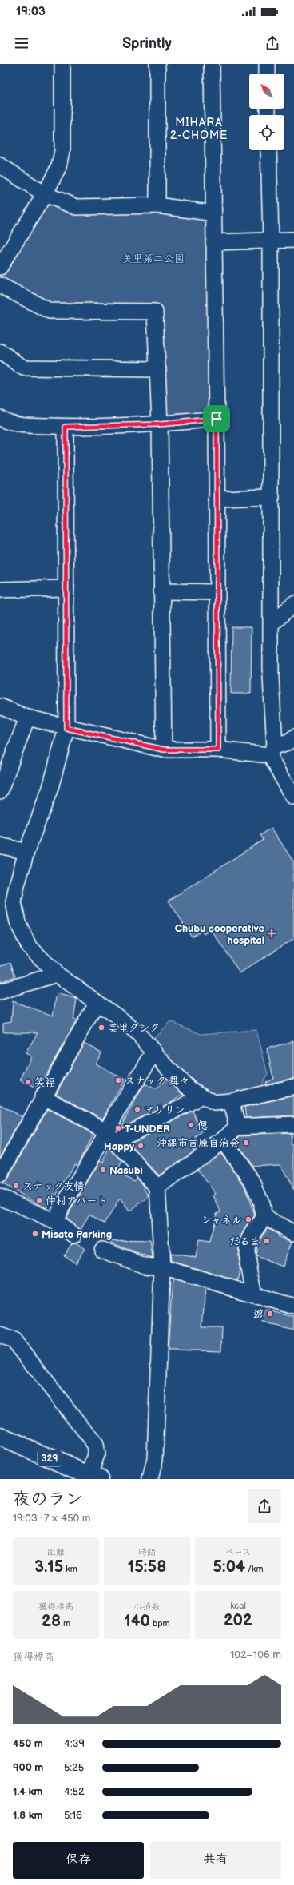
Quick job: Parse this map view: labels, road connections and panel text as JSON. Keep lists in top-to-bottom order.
{
  "streets": {
    "highway": ["329"]
  },
  "districts": ["MIHARA 2-CHOME"],
  "parks": ["美里第二公園"],
  "places": {
    "health": ["Chubu cooperative hospital"],
    "other": [
      "美里グシク",
      "スナック 舞々",
      "笑福",
      "マリリン",
      "偲",
      "T-UNDER",
      "沖縄市吉原自治会",
      "Happy",
      "Nasubi",
      "スナック友情",
      "仲村アパート",
      "シャネル",
      "Misato Parking",
      "だるま",
      "遊"
    ]
  },
  "north": "top left",
  "page": {
    "status": "19:03",
    "header": "Sprintly",
    "heading": ["夜のラン", "19:03 · 7 × 450 m"],
    "stats": [
      ["距離", "3.15 km"],
      ["時間", "15:58"],
      ["ペース", "5:04 /km"],
      ["獲得標高", "28 m"],
      ["心拍数", "140 bpm"],
      ["kcal", "202"]
    ],
    "chart": ["獲得標高", "102–106 m"],
    "list": [
      {
        "name": "450 m",
        "note": "4:39"
      },
      {
        "name": "900 m",
        "note": "5:25"
      },
      {
        "name": "1.4 km",
        "note": "4:52"
      },
      {
        "name": "1.8 km",
        "note": "5:16"
      }
    ],
    "buttons": ["保存", "共有"]
  }
}
